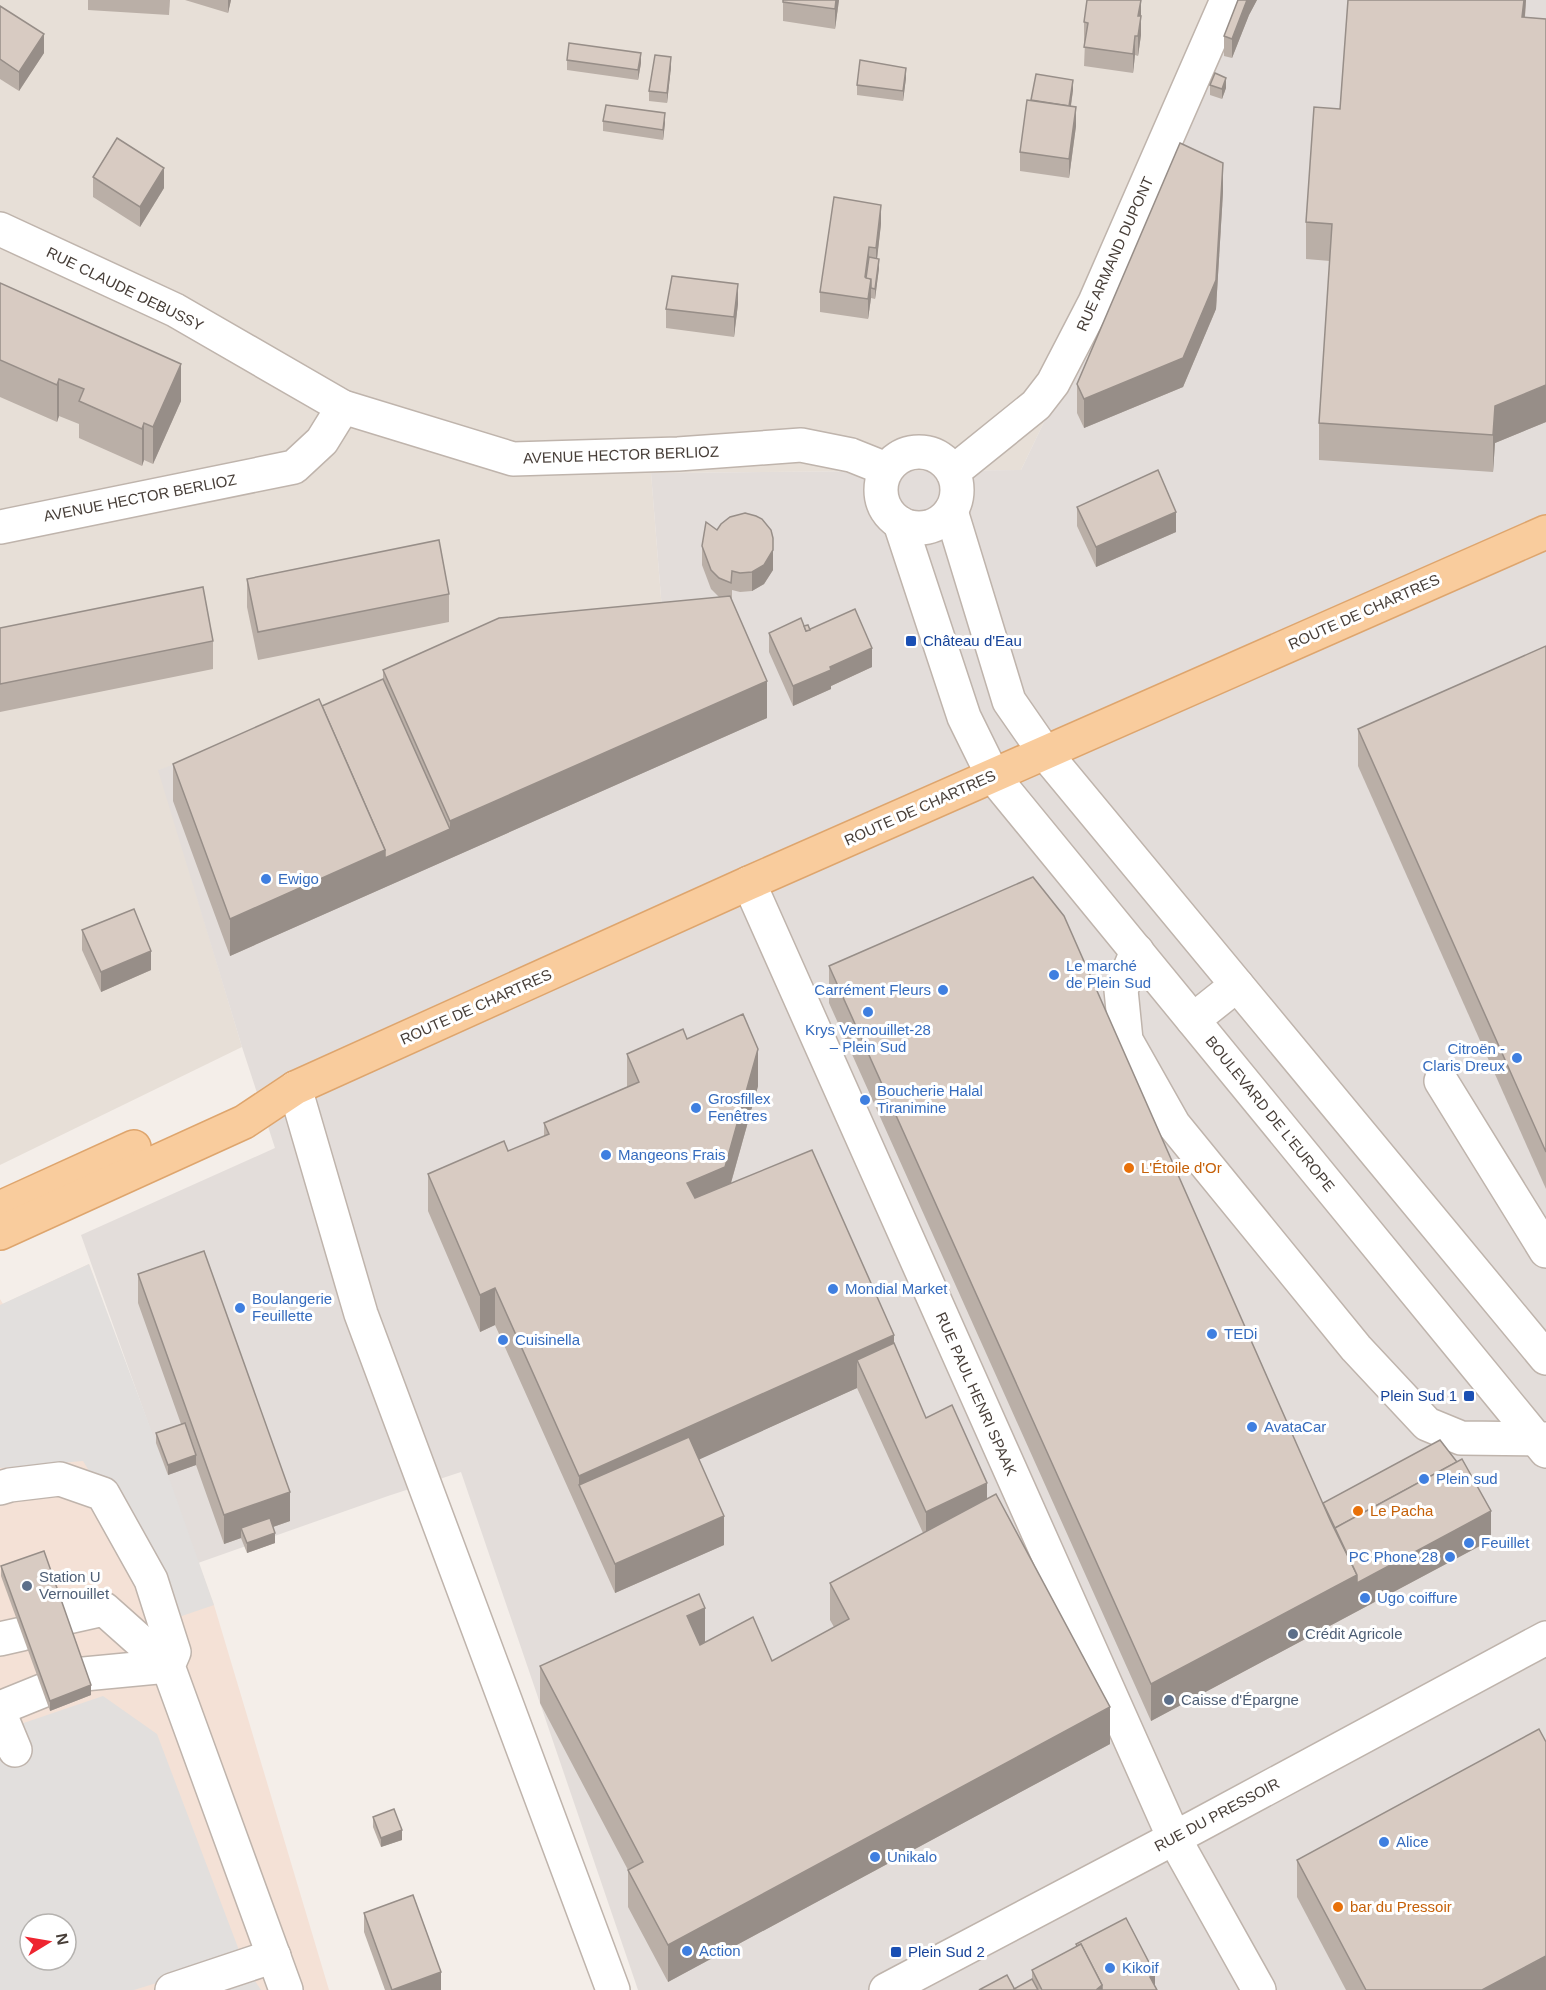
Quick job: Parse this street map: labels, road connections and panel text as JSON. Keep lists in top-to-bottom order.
{
  "streets": {
    "main road": ["ROUTE DE CHARTRES"],
    "street": [
      "RUE ARMAND DUPONT",
      "RUE CLAUDE DEBUSSY",
      "AVENUE HECTOR BERLIOZ",
      "BOULEVARD DE L'EUROPE",
      "RUE PAUL HENRI SPAAK",
      "RUE DU PRESSOIR"
    ]
  },
  "crossings": [
    ["RUE ARMAND DUPONT", "AVENUE HECTOR BERLIOZ"],
    ["RUE CLAUDE DEBUSSY", "AVENUE HECTOR BERLIOZ"],
    ["ROUTE DE CHARTRES", "BOULEVARD DE L'EUROPE"],
    ["ROUTE DE CHARTRES", "RUE PAUL HENRI SPAAK"],
    ["RUE PAUL HENRI SPAAK", "RUE DU PRESSOIR"]
  ],
  "places": {
    "transit": ["Château d'Eau", "Plein Sud 1", "Plein Sud 2"],
    "other": [
      "Ewigo",
      "Le marché de Plein Sud",
      "Carrément Fleurs",
      "Krys Vernouillet-28 – Plein Sud",
      "Citroën - Claris Dreux",
      "Boucherie Halal Tiranimine",
      "Grosfillex Fenêtres",
      "Mangeons Frais",
      "L'Étoile d'Or",
      "Mondial Market",
      "Boulangerie Feuillette",
      "TEDi",
      "Cuisinella",
      "AvataCar",
      "Plein sud",
      "Le Pacha",
      "Feuillet",
      "PC Phone 28",
      "Station U Vernouillet",
      "Ugo coiffure",
      "Crédit Agricole",
      "Caisse d'Épargne",
      "Alice",
      "Unikalo",
      "bar du Pressoir",
      "Action",
      "Kikoif"
    ]
  },
  "north": "right"
}
